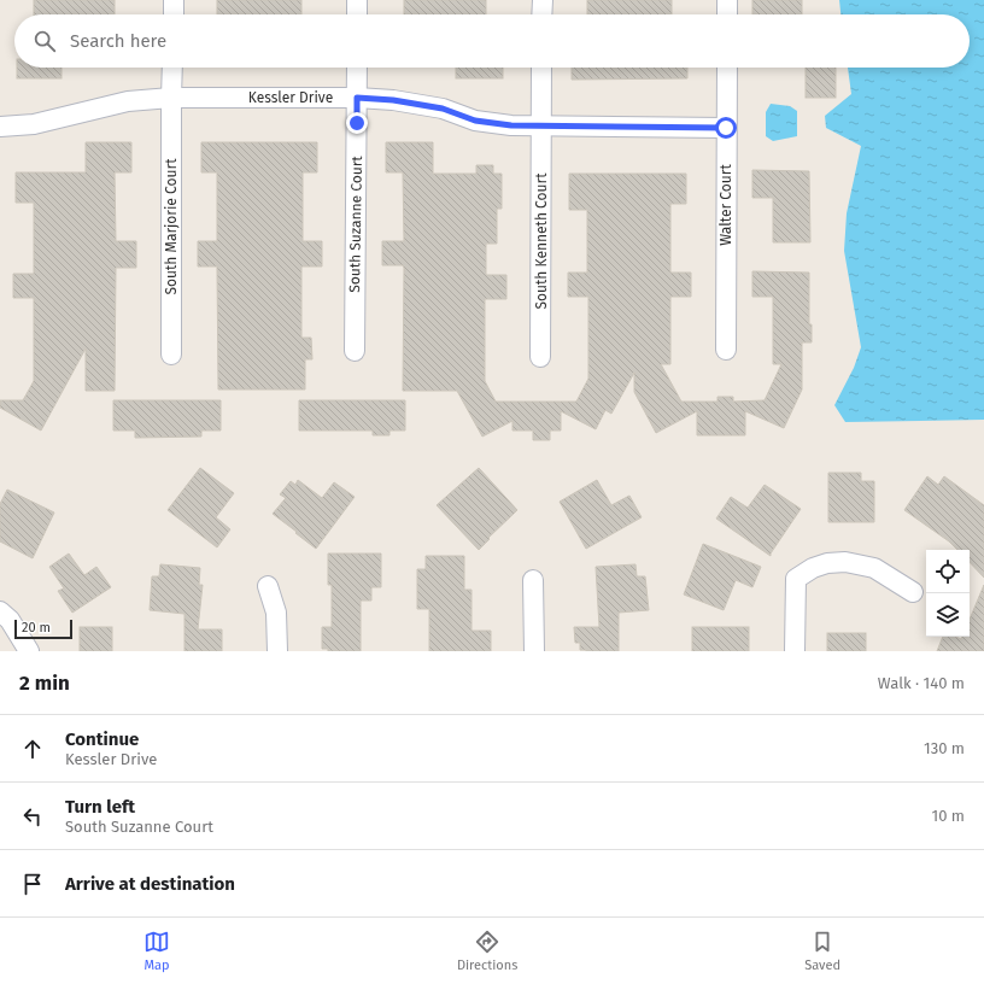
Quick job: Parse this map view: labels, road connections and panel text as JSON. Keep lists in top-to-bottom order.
{
  "streets": {
    "street": [
      "Kessler Drive",
      "Walter Court",
      "South Suzanne Court",
      "South Marjorie Court",
      "South Kenneth Court"
    ]
  },
  "crossings": [
    ["Kessler Drive", "Walter Court"],
    ["Kessler Drive", "South Suzanne Court"],
    ["Kessler Drive", "South Marjorie Court"],
    ["Kessler Drive", "South Kenneth Court"]
  ],
  "scale_bar": "20 m",
  "page": {
    "search": "Search here",
    "scale": "20 m",
    "heading": ["2 min", "Walk · 140 m"],
    "list": [
      ["Continue", "Kessler Drive", "130 m"],
      ["Turn left", "South Suzanne Court", "10 m"],
      "Arrive at destination"
    ],
    "nav": ["Map", "Directions", "Saved"]
  }
}
